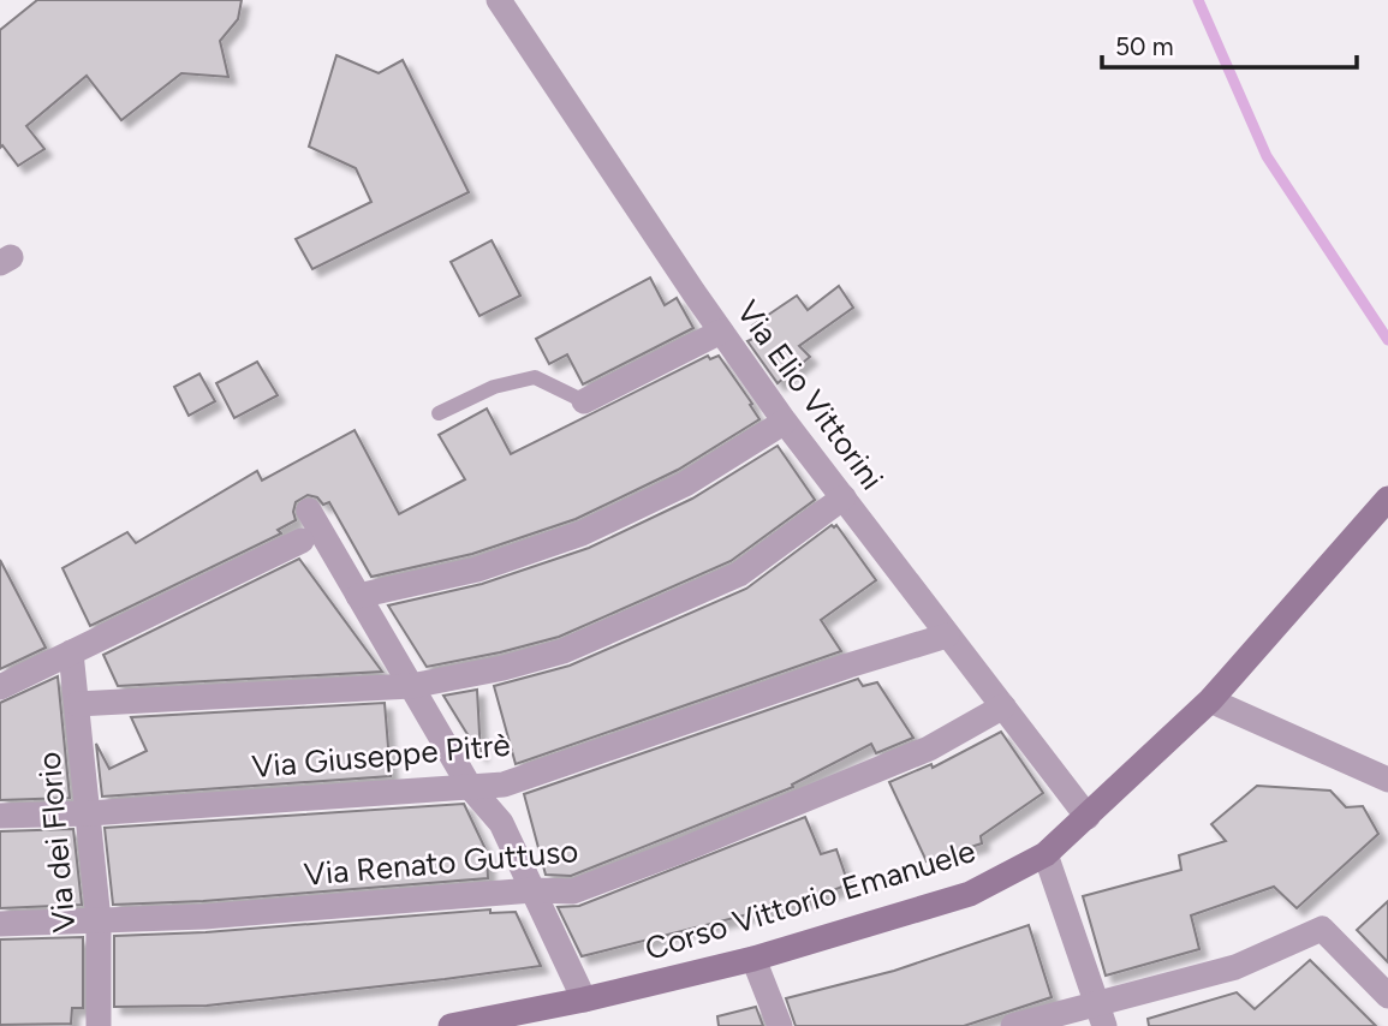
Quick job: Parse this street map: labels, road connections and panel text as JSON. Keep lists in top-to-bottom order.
{
  "streets": {
    "main road": ["Corso Vittorio Emanuele"],
    "street": [
      "Via Elio Vittorini",
      "Via Giuseppe Pitrè",
      "Via dei Florio",
      "Via Renato Guttuso"
    ]
  },
  "crossings": [
    ["Via Elio Vittorini", "Via Giuseppe Pitrè"],
    ["Via Elio Vittorini", "Via Renato Guttuso"],
    ["Via Elio Vittorini", "Corso Vittorio Emanuele"],
    ["Via Giuseppe Pitrè", "Via dei Florio"],
    ["Via dei Florio", "Via Renato Guttuso"]
  ],
  "scale_bar": "50 m"
}
